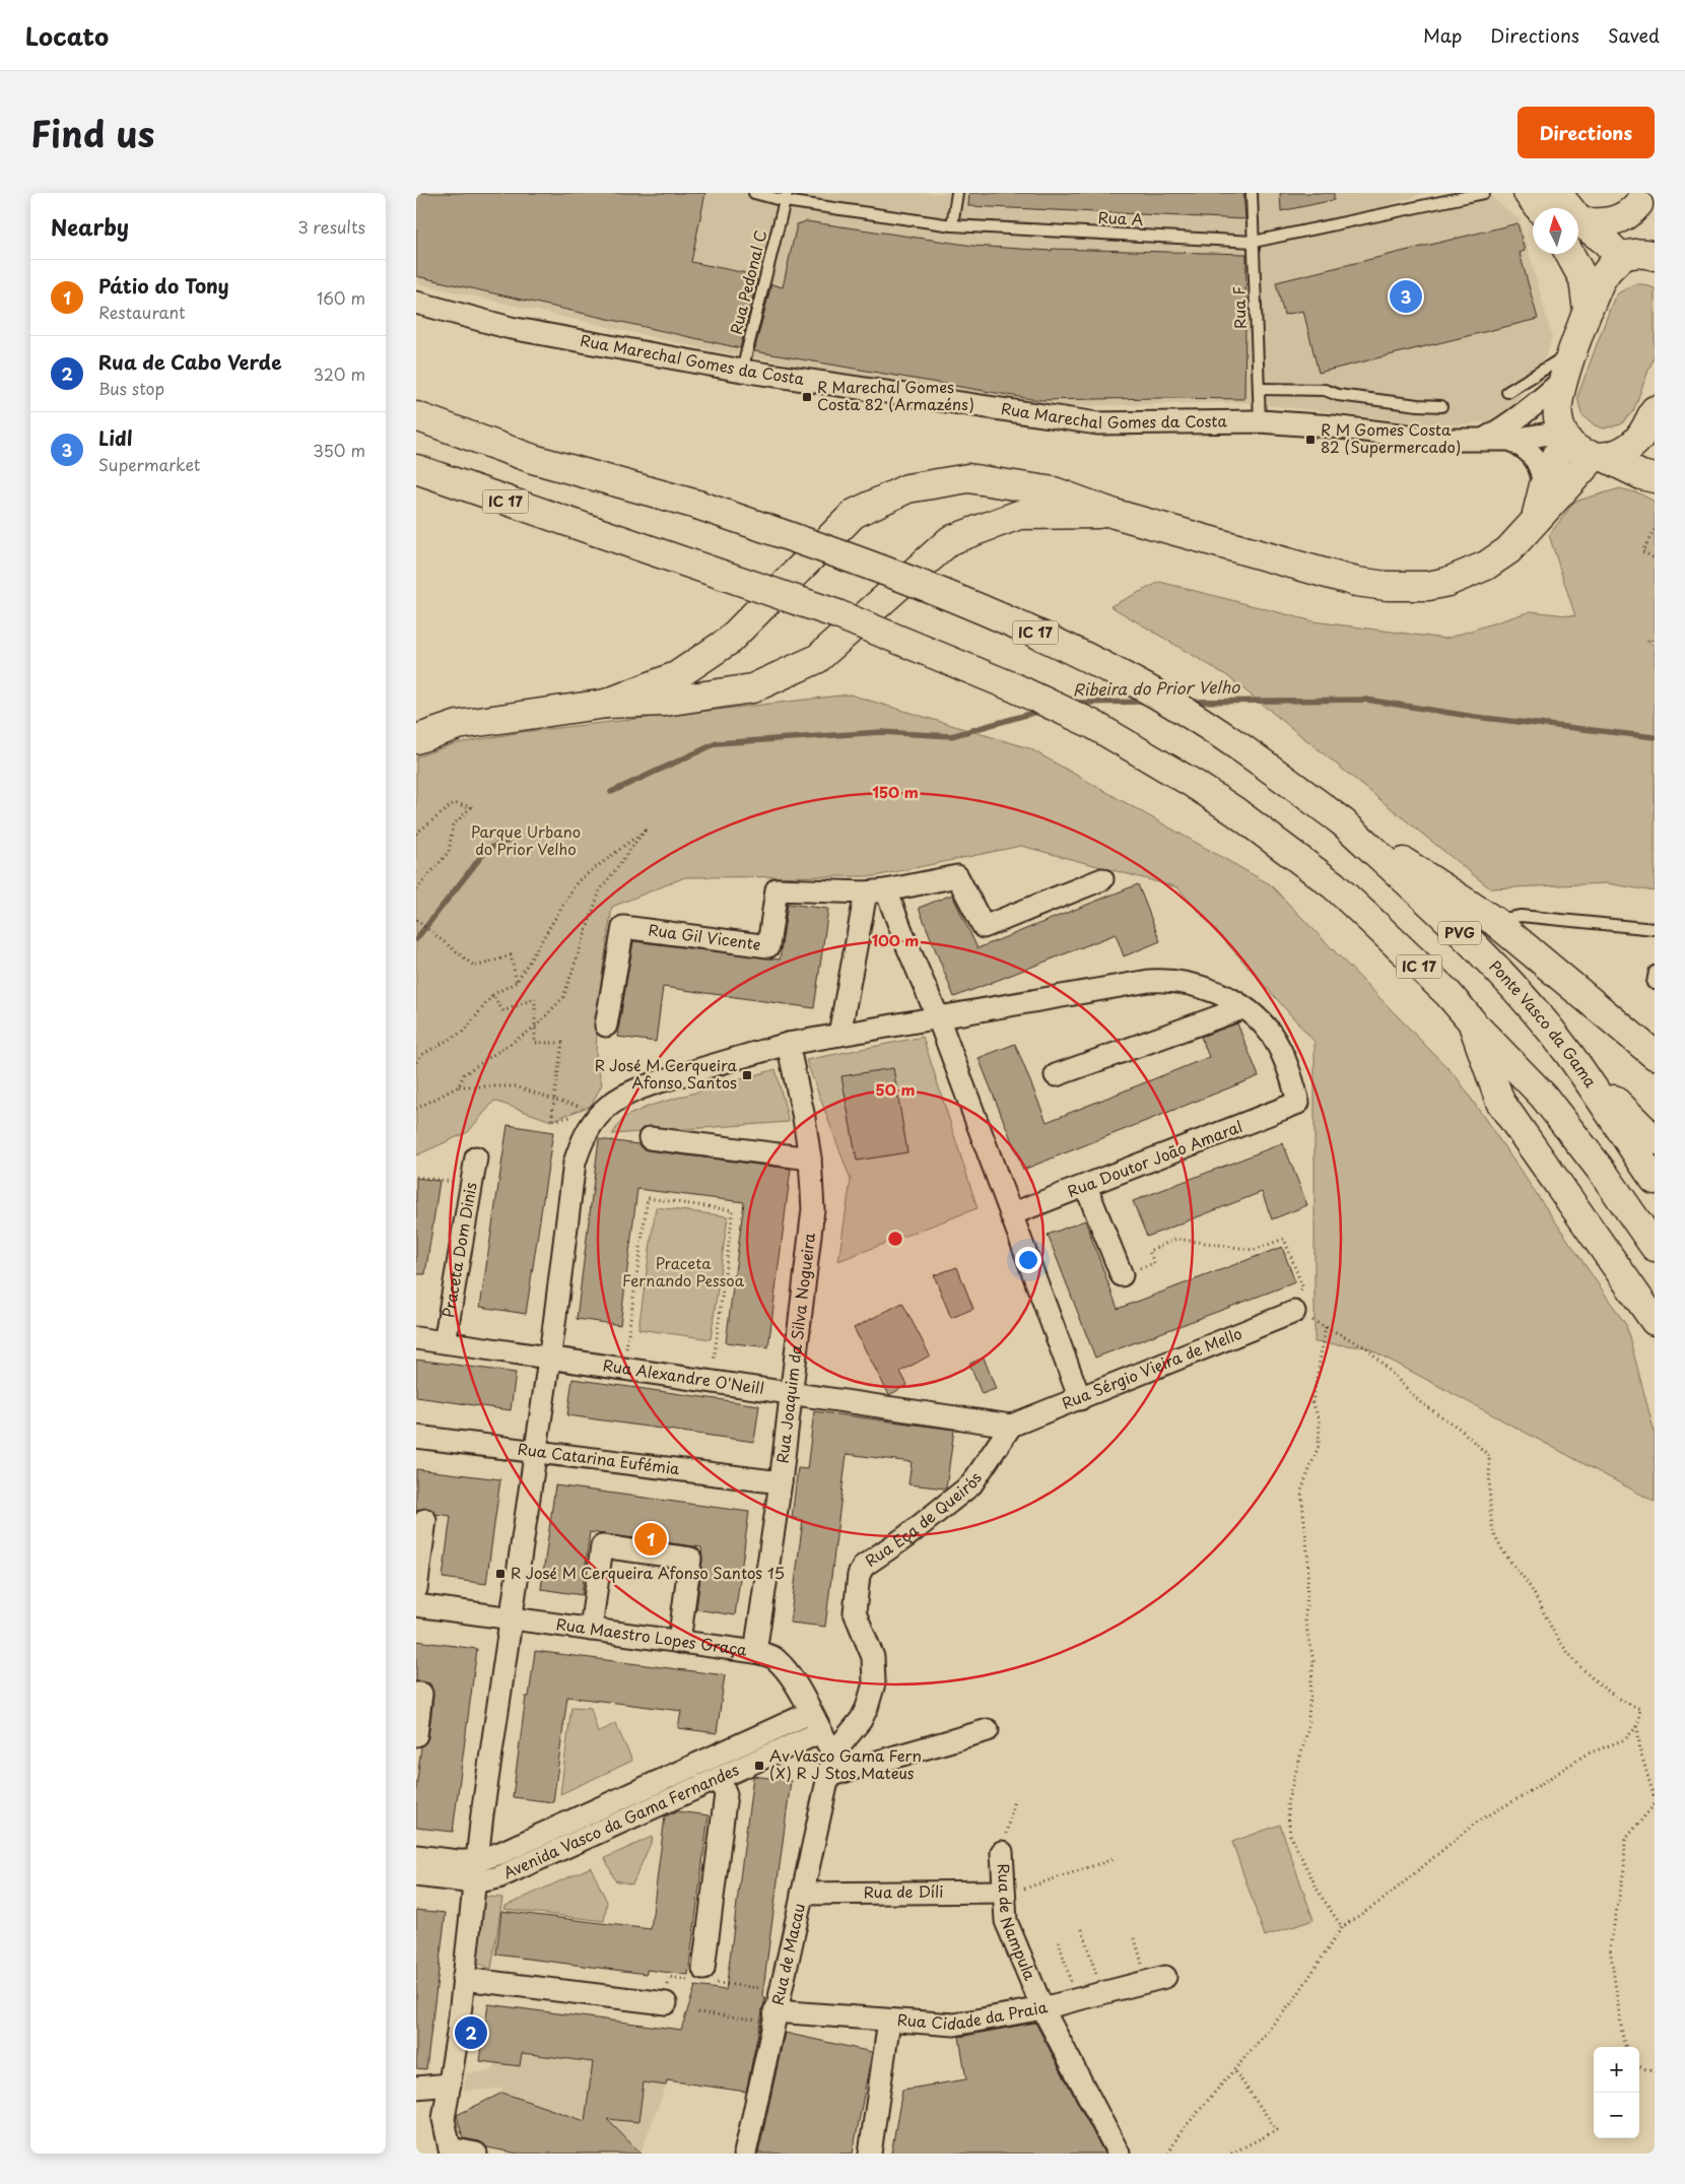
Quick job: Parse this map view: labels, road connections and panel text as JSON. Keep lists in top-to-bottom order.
{
  "streets": {
    "main road": ["IC 17", "PVG", "Ponte Vasco da Gama"],
    "street": [
      "Rua Marechal Gomes da Costa",
      "Rua Gil Vicente",
      "Rua Doutor João Amaral",
      "Praceta Dom Dinis",
      "Rua Joaquim da Silva Nogueira",
      "Rua Sérgio Vieira de Mello",
      "Rua Alexandre O'Neill",
      "Rua Catarina Eufémia",
      "Rua Eça de Queirós",
      "Rua Maestro Lopes Graça",
      "Avenida Vasco da Gama Fernandes",
      "Rua de Díli",
      "Rua de Nampula",
      "Rua de Macau",
      "Rua Cidade da Praia"
    ],
    "lane": ["Rua A", "Rua Pedonal C", "Rua F"]
  },
  "crossings": [
    ["Rua A", "Rua Pedonal C"],
    ["Rua A", "Rua F"],
    ["Rua Pedonal C", "Rua Marechal Gomes da Costa"],
    ["Rua F", "Rua Marechal Gomes da Costa"],
    ["IC 17", "Ponte Vasco da Gama"],
    ["Praceta Dom Dinis", "Rua Alexandre O'Neill"],
    ["Rua Joaquim da Silva Nogueira", "Rua Alexandre O'Neill"],
    ["Rua Joaquim da Silva Nogueira", "Rua Catarina Eufémia"],
    ["Rua Joaquim da Silva Nogueira", "Rua Maestro Lopes Graça"],
    ["Rua Sérgio Vieira de Mello", "Rua Alexandre O'Neill"],
    ["Rua Sérgio Vieira de Mello", "Rua Eça de Queirós"],
    ["Rua Alexandre O'Neill", "Rua Eça de Queirós"],
    ["Rua Eça de Queirós", "Rua Maestro Lopes Graça"],
    ["Rua Eça de Queirós", "Rua de Macau"],
    ["Rua Maestro Lopes Graça", "Avenida Vasco da Gama Fernandes"],
    ["Rua Maestro Lopes Graça", "Rua de Macau"],
    ["Rua de Díli", "Rua de Nampula"],
    ["Rua de Díli", "Rua de Macau"],
    ["Rua de Nampula", "Rua Cidade da Praia"],
    ["Rua de Macau", "Rua Cidade da Praia"]
  ],
  "water": ["Ribeira do Prior Velho"],
  "parks": ["Parque Urbano do Prior Velho", "Praceta Fernando Pessoa"],
  "places": {
    "transit": [
      "R Marechal Gomes Costa 82 (Armazéns)",
      "R M Gomes Costa 82 (Supermercado)",
      "R José M Cerqueira Afonso Santos",
      "R José M Cerqueira Afonso Santos 15",
      "Av Vasco Gama Fern (X) R J Stos Mateus"
    ]
  },
  "north": "top",
  "page": {
    "header": "Locato",
    "nav": ["Map", "Directions", "Saved"],
    "title": "Find us",
    "buttons": "Directions",
    "heading": ["Nearby", "3 results"],
    "list": [
      {
        "mark": "1",
        "name": "Pátio do Tony",
        "note": "Restaurant",
        "value": "160 m"
      },
      {
        "mark": "2",
        "name": "Rua de Cabo Verde",
        "note": "Bus stop",
        "value": "320 m"
      },
      {
        "mark": "3",
        "name": "Lidl",
        "note": "Supermarket",
        "value": "350 m"
      }
    ],
    "pins": ["3", "1", "2"],
    "map_buttons": ["+", "−"]
  },
  "rings": ["150 m", "100 m", "50 m"]
}
